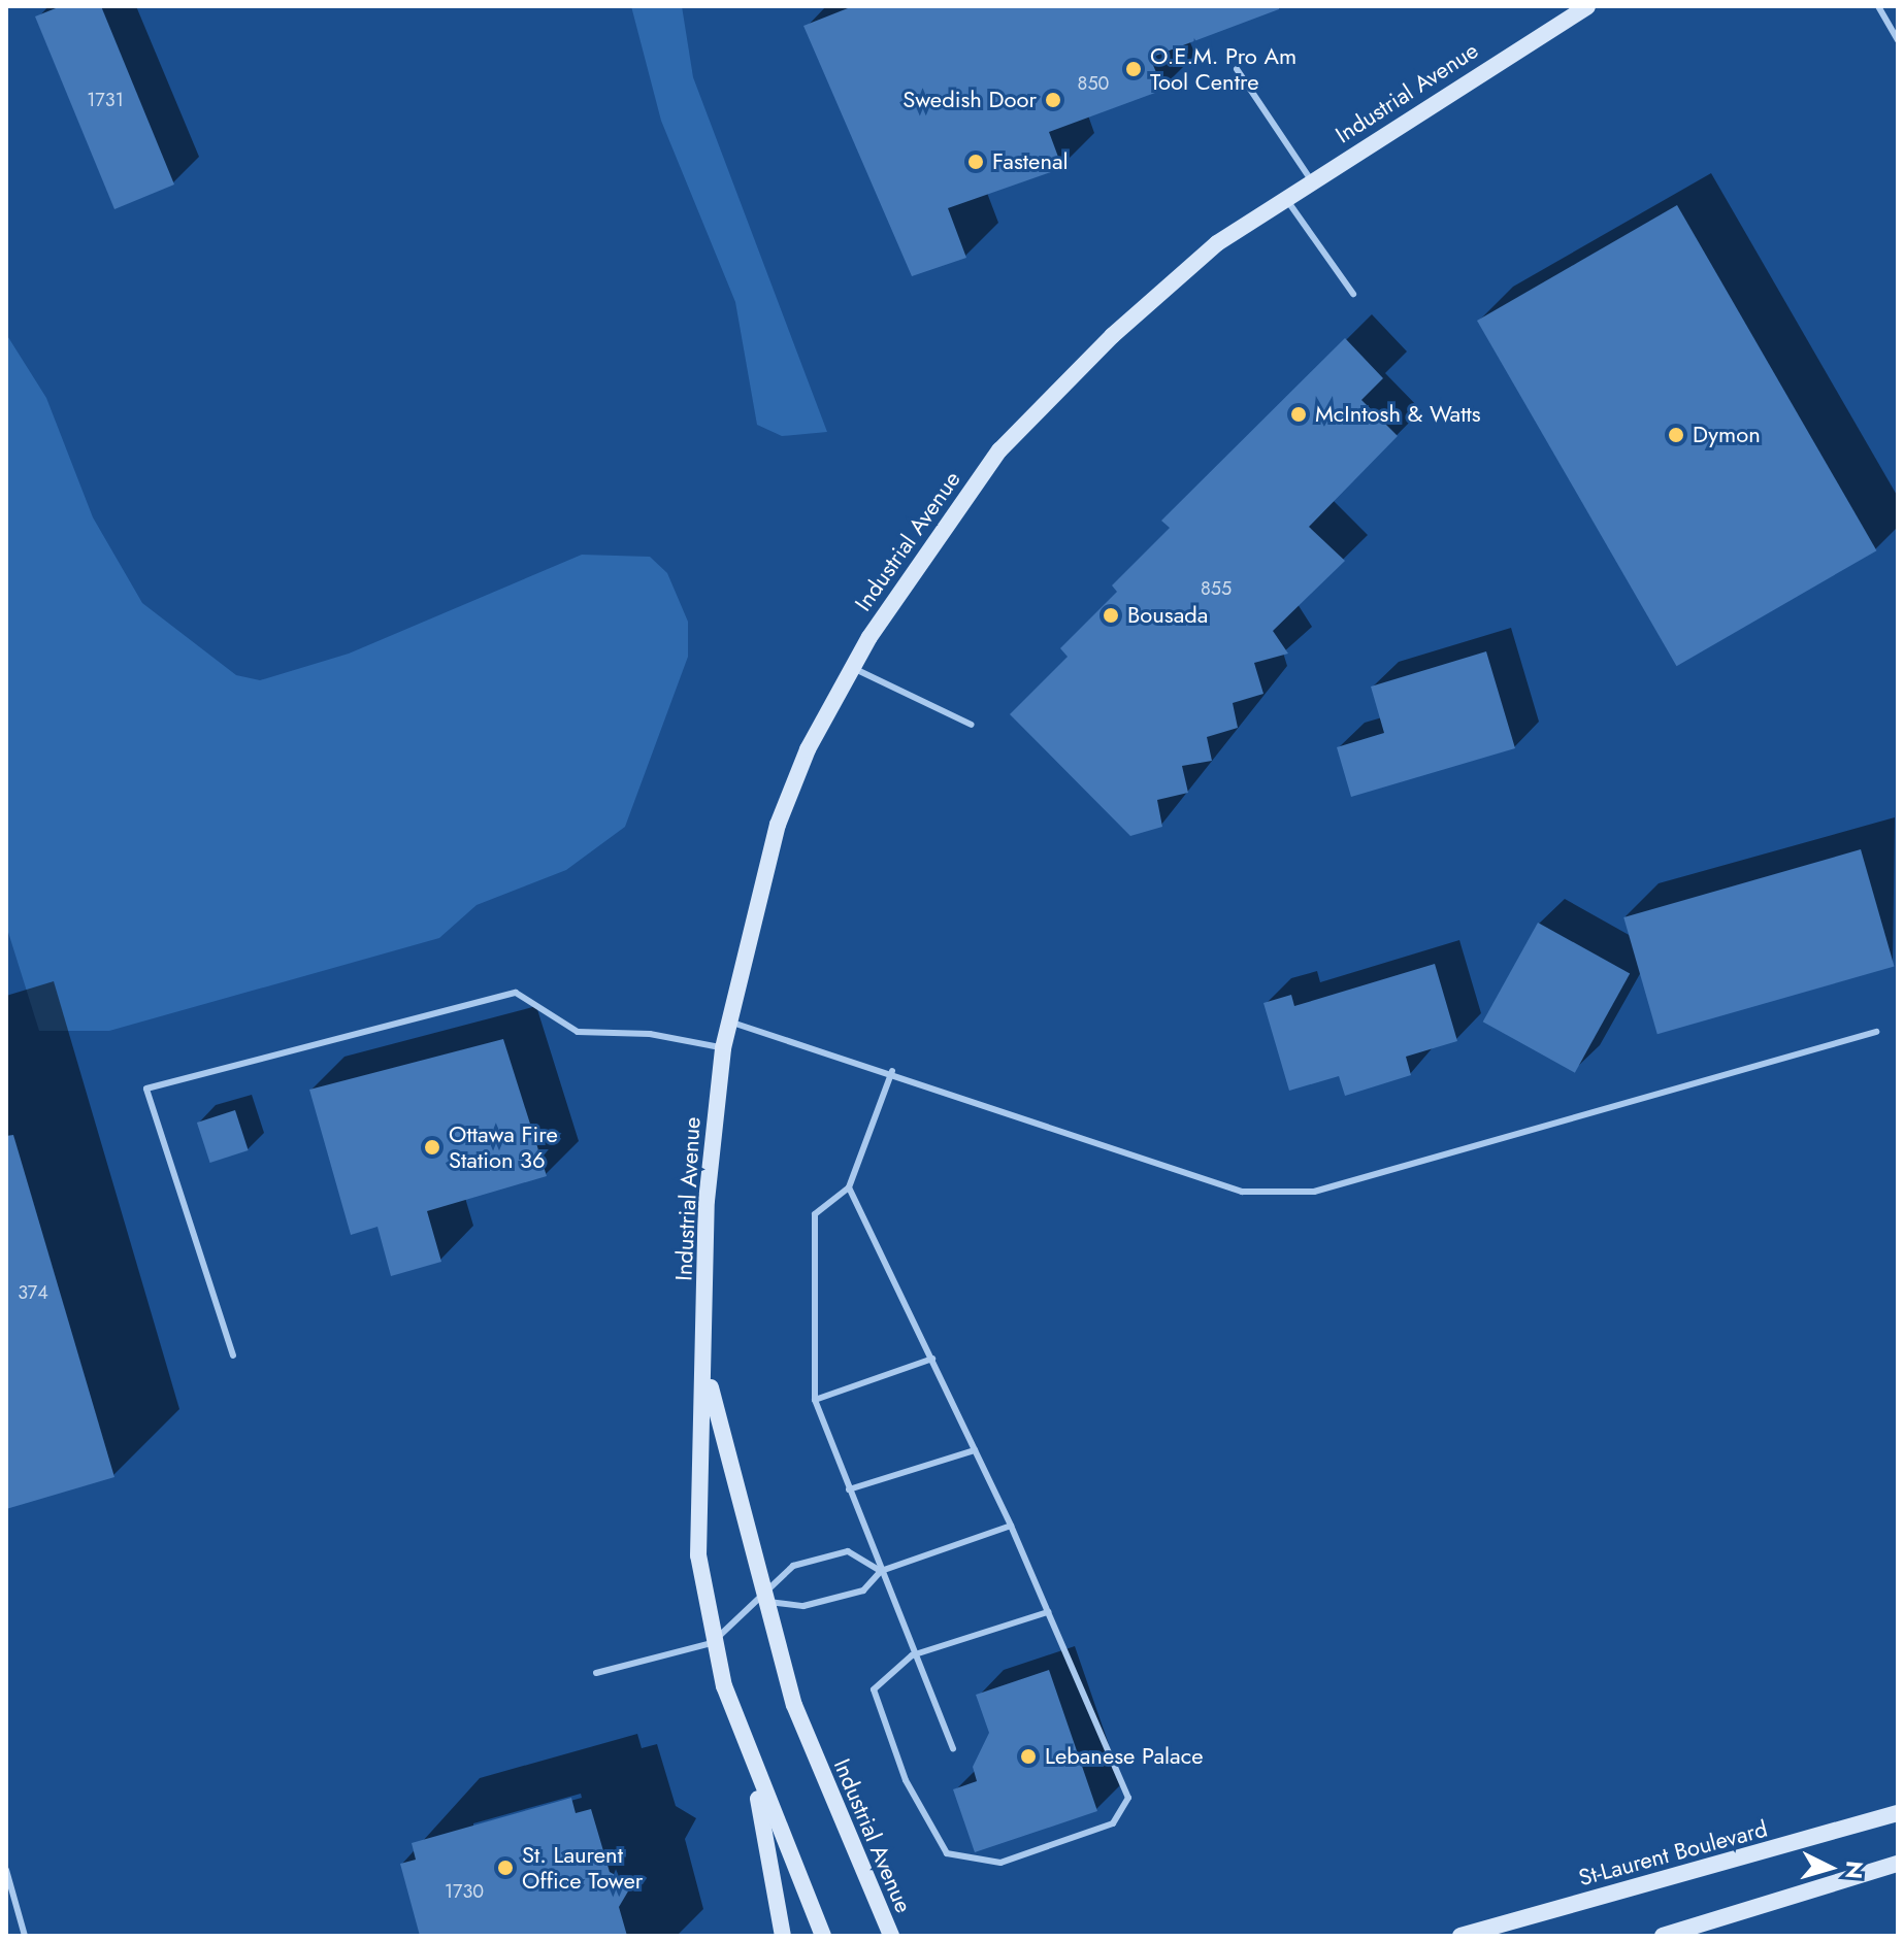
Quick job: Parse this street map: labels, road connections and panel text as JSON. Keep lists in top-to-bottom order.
{
  "streets": {
    "main road": ["Industrial Avenue", "St-Laurent Boulevard"]
  },
  "places": [
    "O.E.M. Pro Am Tool Centre",
    "Swedish Door",
    "Fastenal",
    "McIntosh & Watts",
    "Dymon",
    "Bousada",
    "Ottawa Fire Station 36",
    "Lebanese Palace",
    "St. Laurent Office Tower"
  ],
  "house_numbers": [
    "850",
    "1731",
    "855",
    "374",
    "1730"
  ],
  "north": "right"
}
